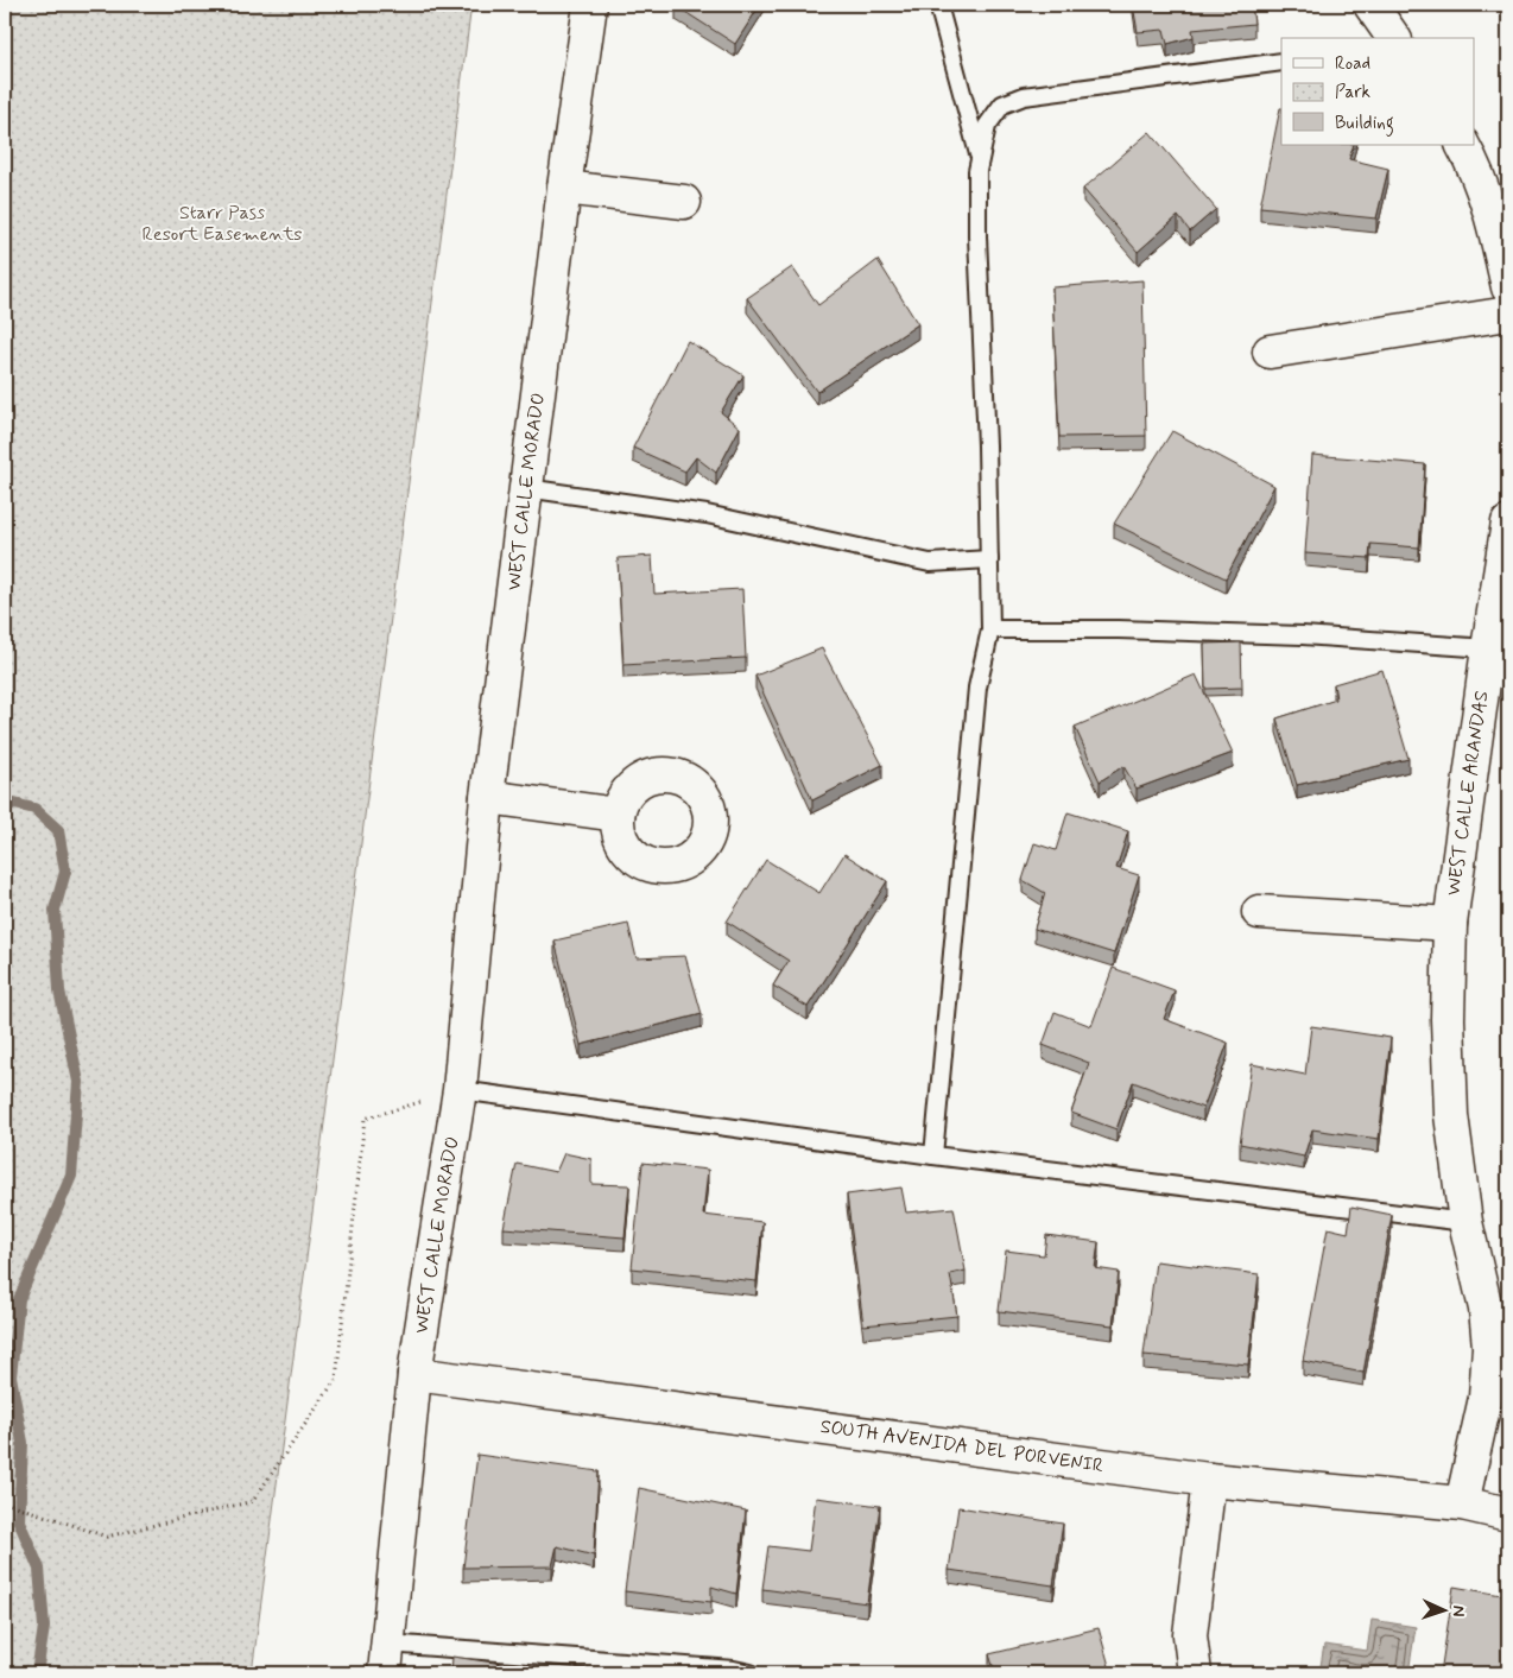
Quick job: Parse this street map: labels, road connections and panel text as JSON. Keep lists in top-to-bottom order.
{
  "streets": {
    "street": ["WEST CALLE MORADO", "WEST CALLE ARANDAS", "SOUTH AVENIDA DEL PORVENIR"]
  },
  "crossings": [
    ["WEST CALLE MORADO", "SOUTH AVENIDA DEL PORVENIR"],
    ["WEST CALLE ARANDAS", "SOUTH AVENIDA DEL PORVENIR"]
  ],
  "parks": ["Starr Pass Resort Easements"],
  "legend": ["Road", "Park", "Building"],
  "north": "right"
}
